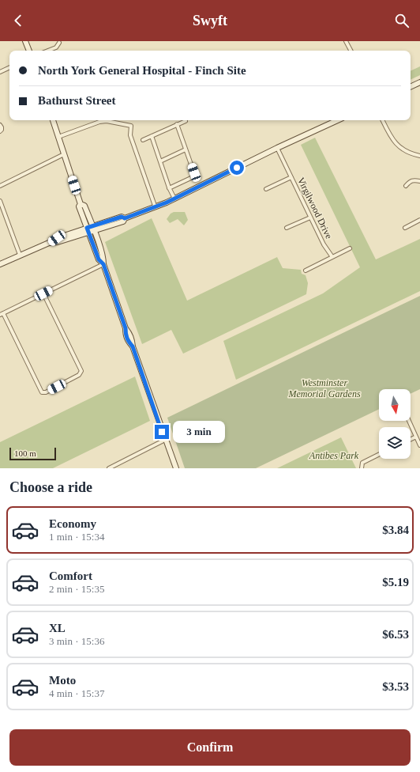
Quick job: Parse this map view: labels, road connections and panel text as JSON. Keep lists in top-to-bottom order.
{
  "streets": {
    "street": ["Virgilwood Drive"]
  },
  "parks": ["Westminster Memorial Gardens", "Antibes Park"],
  "scale_bar": "100 m",
  "north": "bottom",
  "page": {
    "header": "Swyft",
    "banner": ["North York General Hospital - Finch Site", "Bathurst Street"],
    "bubble": "3 min",
    "scale": "100 m",
    "heading": "Choose a ride",
    "list": [
      {
        "name": "Economy",
        "note": "1 min · 15:34",
        "value": "$3.84"
      },
      {
        "name": "Comfort",
        "note": "2 min · 15:35",
        "value": "$5.19"
      },
      {
        "name": "XL",
        "note": "3 min · 15:36",
        "value": "$6.53"
      },
      {
        "name": "Moto",
        "note": "4 min · 15:37",
        "value": "$3.53"
      }
    ],
    "buttons": "Confirm"
  }
}
